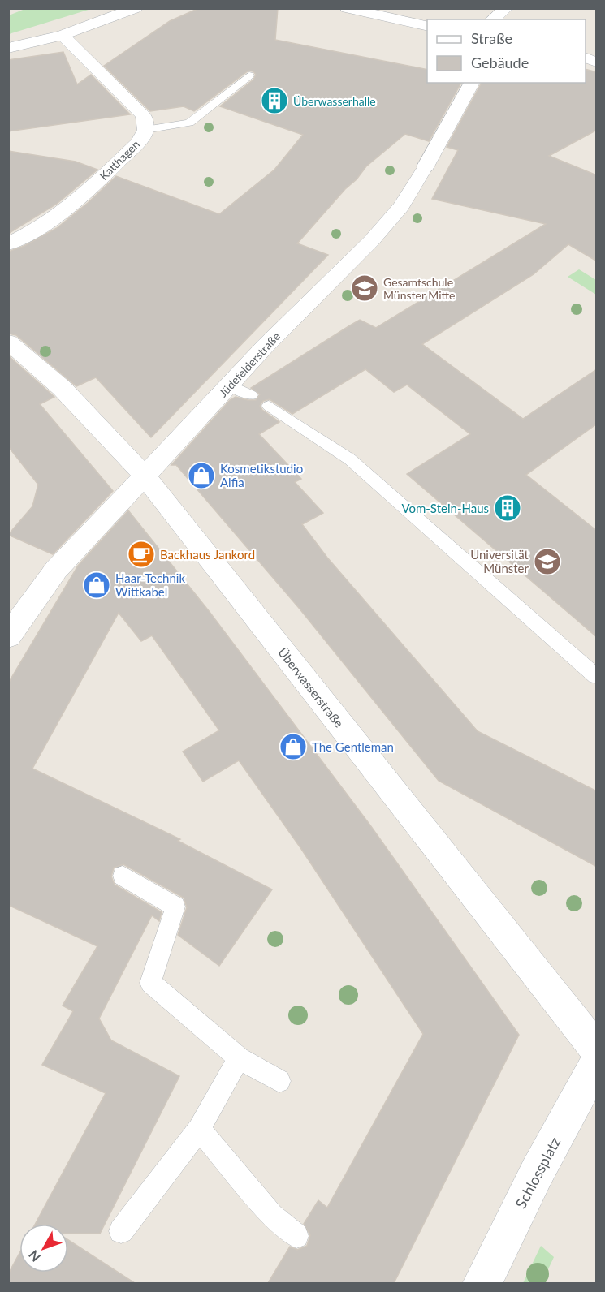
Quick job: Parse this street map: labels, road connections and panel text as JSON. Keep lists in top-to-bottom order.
{
  "streets": {
    "street": [
      "Katthagen",
      "Jüdefelderstraße",
      "Überwasserstraße",
      "Schlossplatz"
    ]
  },
  "crossings": [
    ["Jüdefelderstraße", "Überwasserstraße"]
  ],
  "places": {
    "building": ["Überwasserhalle", "Vom-Stein-Haus"],
    "school or university": ["Gesamtschule Münster Mitte", "Universität Münster"],
    "shop": ["Kosmetikstudio Alfia", "Haar-Technik Wittkabel", "The Gentleman"],
    "cafe": ["Backhaus Jankord"]
  },
  "legend": ["Straße", "Gebäude"],
  "north": "bottom left"
}
